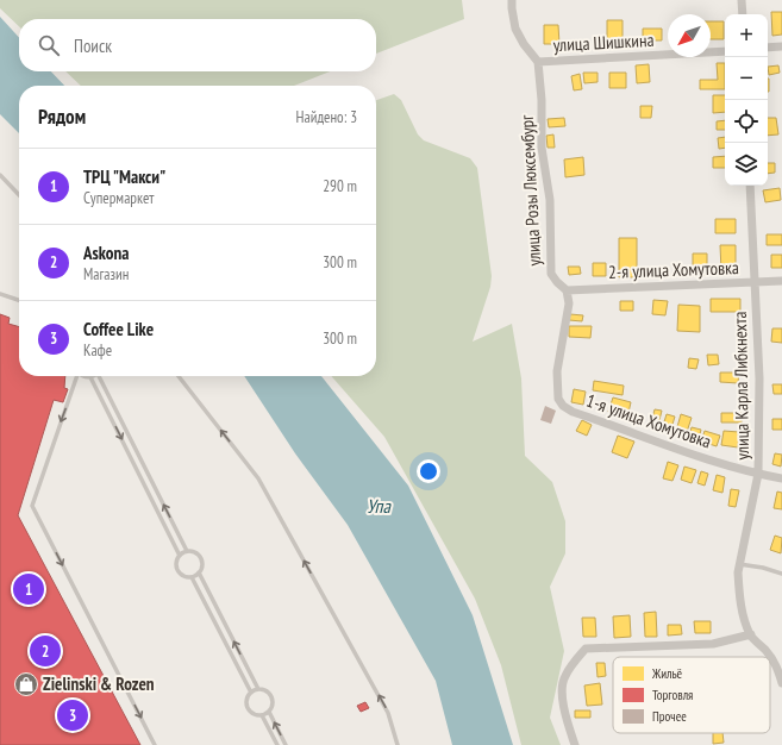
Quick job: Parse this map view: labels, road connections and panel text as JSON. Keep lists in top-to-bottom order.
{
  "streets": {
    "street": [
      "улица Шишкина",
      "улица Розы Люксембург",
      "2-я улица Хомутовка",
      "улица Карла Либкнехта",
      "1-я улица Хомутовка"
    ]
  },
  "crossings": [
    ["улица Шишкина", "улица Розы Люксембург"],
    ["улица Розы Люксембург", "2-я улица Хомутовка"],
    ["улица Розы Люксембург", "1-я улица Хомутовка"],
    ["2-я улица Хомутовка", "улица Карла Либкнехта"],
    ["2-я улица Хомутовка", "1-я улица Хомутовка"],
    ["улица Карла Либкнехта", "1-я улица Хомутовка"]
  ],
  "water": ["Упа"],
  "places": {
    "shop": ["Zielinski & Rozen"]
  },
  "legend": ["Жильё", "Торговля", "Прочее"],
  "north": "bottom left",
  "page": {
    "map_buttons": ["+", "−"],
    "search": "Поиск",
    "heading": ["Рядом", "Найдено: 3"],
    "list": [
      {
        "mark": "1",
        "name": "ТРЦ \"Макси\"",
        "note": "Супермаркет",
        "value": "290 m"
      },
      {
        "mark": "2",
        "name": "Askona",
        "note": "Магазин",
        "value": "300 m"
      },
      {
        "mark": "3",
        "name": "Coffee Like",
        "note": "Кафе",
        "value": "300 m"
      }
    ],
    "pins": ["1", "2", "3"]
  }
}
